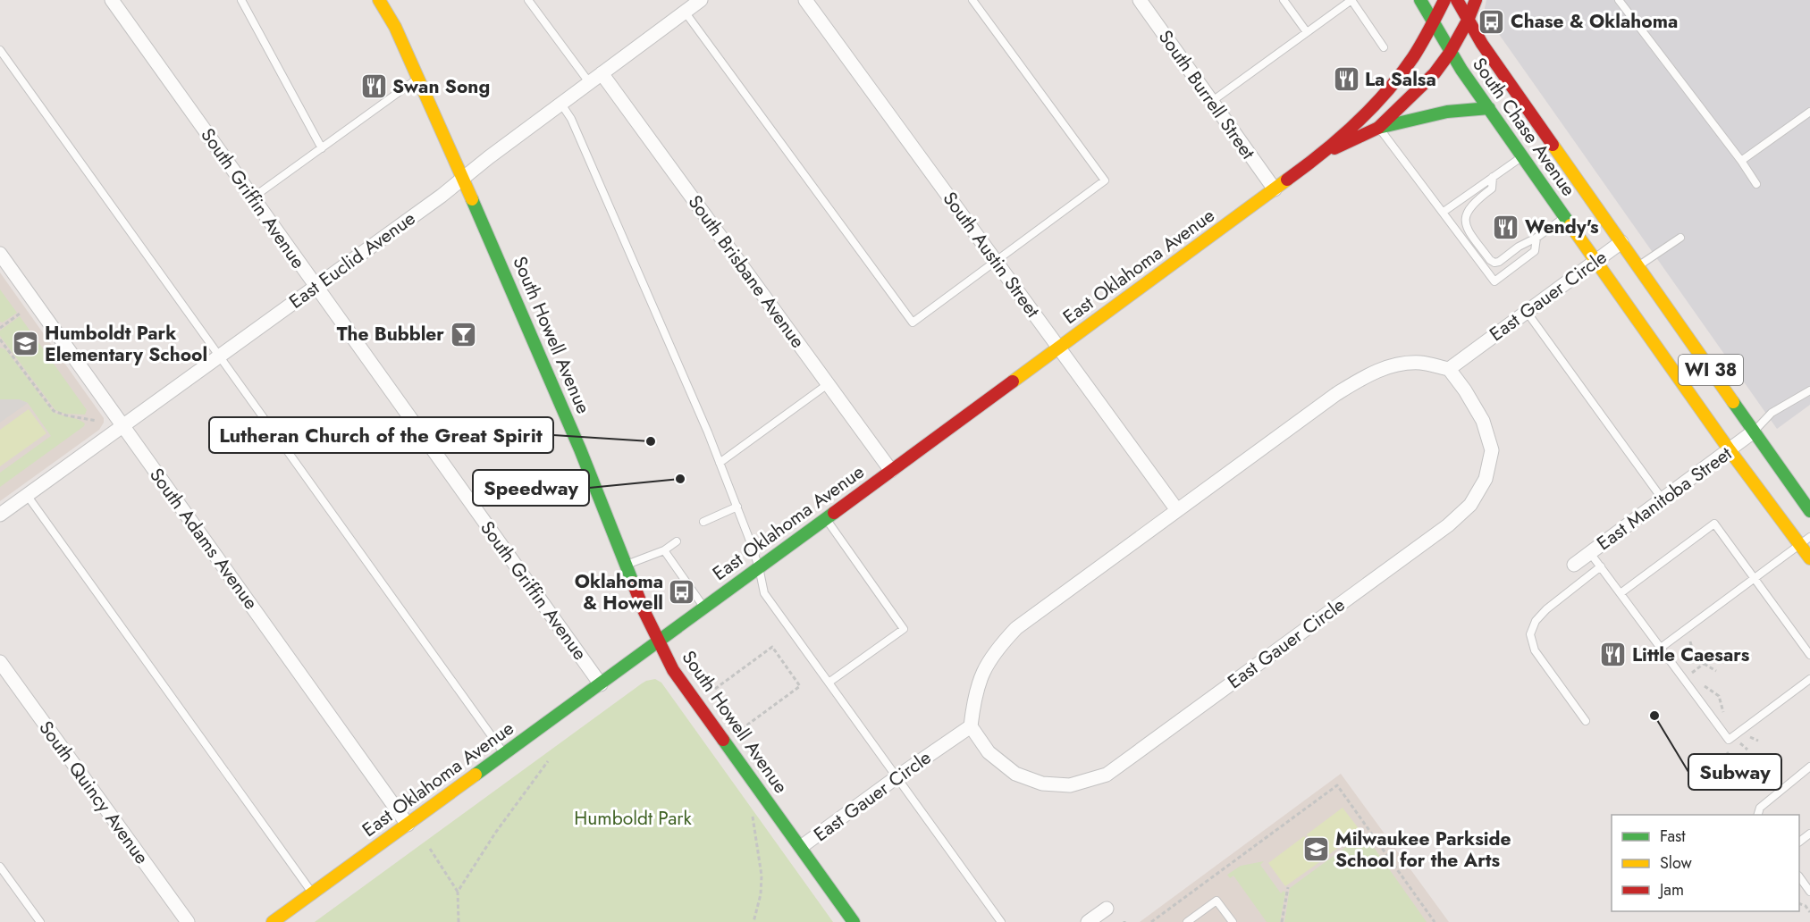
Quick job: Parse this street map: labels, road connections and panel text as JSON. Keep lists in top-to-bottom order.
{
  "streets": {
    "main road": [
      "South Chase Avenue",
      "East Oklahoma Avenue",
      "South Howell Avenue",
      "WI 38"
    ],
    "street": [
      "South Burrell Street",
      "South Griffin Avenue",
      "South Austin Street",
      "East Euclid Avenue",
      "South Brisbane Avenue",
      "East Gauer Circle",
      "East Manitoba Street",
      "South Adams Avenue",
      "South Quincy Avenue"
    ]
  },
  "crossings": [
    ["South Burrell Street", "East Oklahoma Avenue"],
    ["South Chase Avenue", "East Oklahoma Avenue"],
    ["South Chase Avenue", "East Gauer Circle"],
    ["South Chase Avenue", "East Manitoba Street"],
    ["South Griffin Avenue", "East Euclid Avenue"],
    ["South Griffin Avenue", "East Oklahoma Avenue"],
    ["South Austin Street", "East Oklahoma Avenue"],
    ["East Euclid Avenue", "South Brisbane Avenue"],
    ["East Euclid Avenue", "South Howell Avenue"],
    ["East Euclid Avenue", "South Adams Avenue"],
    ["East Oklahoma Avenue", "South Brisbane Avenue"],
    ["East Oklahoma Avenue", "South Howell Avenue"],
    ["East Oklahoma Avenue", "South Adams Avenue"],
    ["East Gauer Circle", "South Howell Avenue"]
  ],
  "parks": ["Humboldt Park"],
  "places": {
    "bus stop": ["Chase & Oklahoma", "Oklahoma & Howell"],
    "restaurant": [
      "La Salsa",
      "Swan Song",
      "Wendy's",
      "Little Caesars"
    ],
    "bar": ["The Bubbler"],
    "school or university": ["Humboldt Park Elementary School", "Milwaukee Parkside School for the Arts"],
    "other": ["Lutheran Church of the Great Spirit", "Speedway", "Subway"]
  },
  "legend": ["Fast", "Slow", "Jam"]
}
